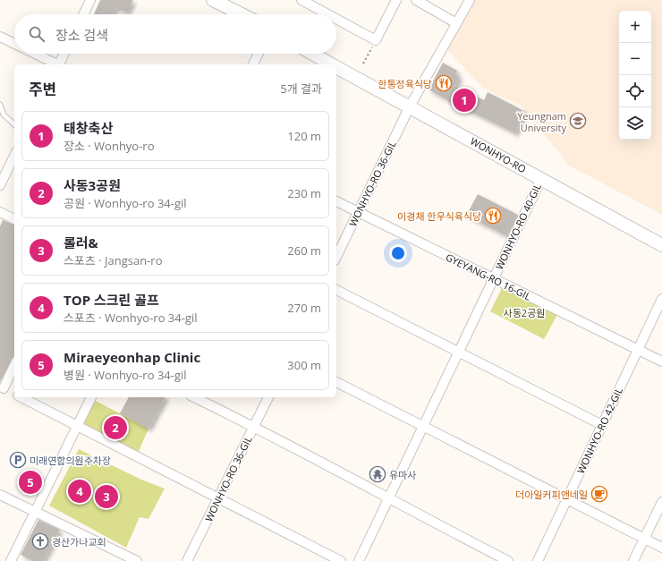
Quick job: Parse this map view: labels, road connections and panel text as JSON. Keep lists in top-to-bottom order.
{
  "streets": {
    "main road": ["WONHYO-RO"],
    "street": [
      "WONHYO-RO 36-GIL",
      "WONHYO-RO 40-GIL",
      "GYEYANG-RO 16-GIL",
      "WONHYO-RO 42-GIL"
    ]
  },
  "crossings": [
    ["WONHYO-RO", "WONHYO-RO 36-GIL"],
    ["WONHYO-RO", "WONHYO-RO 40-GIL"],
    ["WONHYO-RO 36-GIL", "GYEYANG-RO 16-GIL"],
    ["WONHYO-RO 40-GIL", "GYEYANG-RO 16-GIL"],
    ["GYEYANG-RO 16-GIL", "WONHYO-RO 42-GIL"]
  ],
  "parks": ["사동2공원"],
  "places": {
    "restaurant": ["한통정육식당", "이경채 한우식육식당"],
    "school or university": ["Yeungnam University"],
    "parking": ["미래연합의원주차장"],
    "temple": ["유마사"],
    "cafe": ["더아일커피앤네일"],
    "church": ["경산가나교회"]
  },
  "page": {
    "map_buttons": ["+", "−"],
    "search": "장소 검색",
    "heading": ["주변", "5개 결과"],
    "pins": [
      "1",
      "2",
      "5",
      "4",
      "3"
    ],
    "list": [
      {
        "mark": "1",
        "name": "태창축산",
        "note": "장소 · Wonhyo-ro",
        "value": "120 m"
      },
      {
        "mark": "2",
        "name": "사동3공원",
        "note": "공원 · Wonhyo-ro 34-gil",
        "value": "230 m"
      },
      {
        "mark": "3",
        "name": "롤러&",
        "note": "스포츠 · Jangsan-ro",
        "value": "260 m"
      },
      {
        "mark": "4",
        "name": "TOP 스크린 골프",
        "note": "스포츠 · Wonhyo-ro 34-gil",
        "value": "270 m"
      },
      {
        "mark": "5",
        "name": "Miraeyeonhap Clinic",
        "note": "병원 · Wonhyo-ro 34-gil",
        "value": "300 m"
      }
    ]
  }
}
